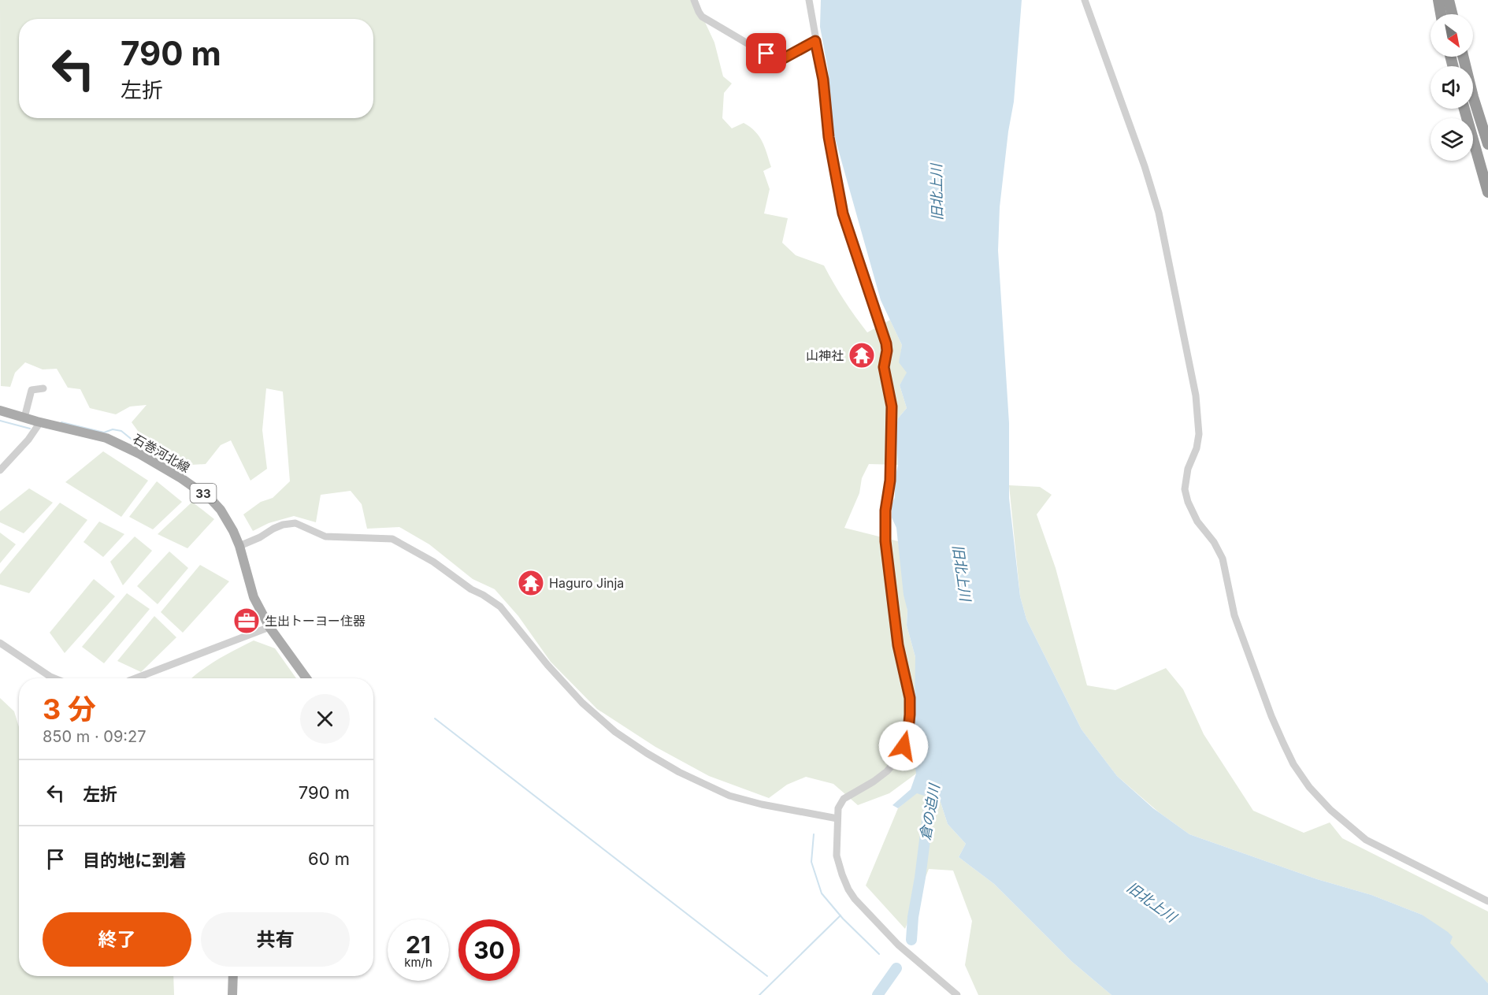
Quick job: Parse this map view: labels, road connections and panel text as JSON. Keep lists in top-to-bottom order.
{
  "streets": {
    "main road": ["石巻河北線", "33"]
  },
  "water": ["旧北上川", "倉の迫川"],
  "places": {
    "temple": ["山神社", "Haguro Jinja"],
    "office": ["生出トーヨー住器"]
  },
  "north": "bottom right",
  "page": {
    "turn": ["790 m", "左折"],
    "heading": ["3 分", "850 m · 09:27"],
    "list": [
      {
        "name": "左折",
        "value": "790 m"
      },
      {
        "name": "目的地に到着",
        "value": "60 m"
      }
    ],
    "buttons": ["終了", "共有"],
    "speed": "21 km/h",
    "limit": "30"
  }
}
